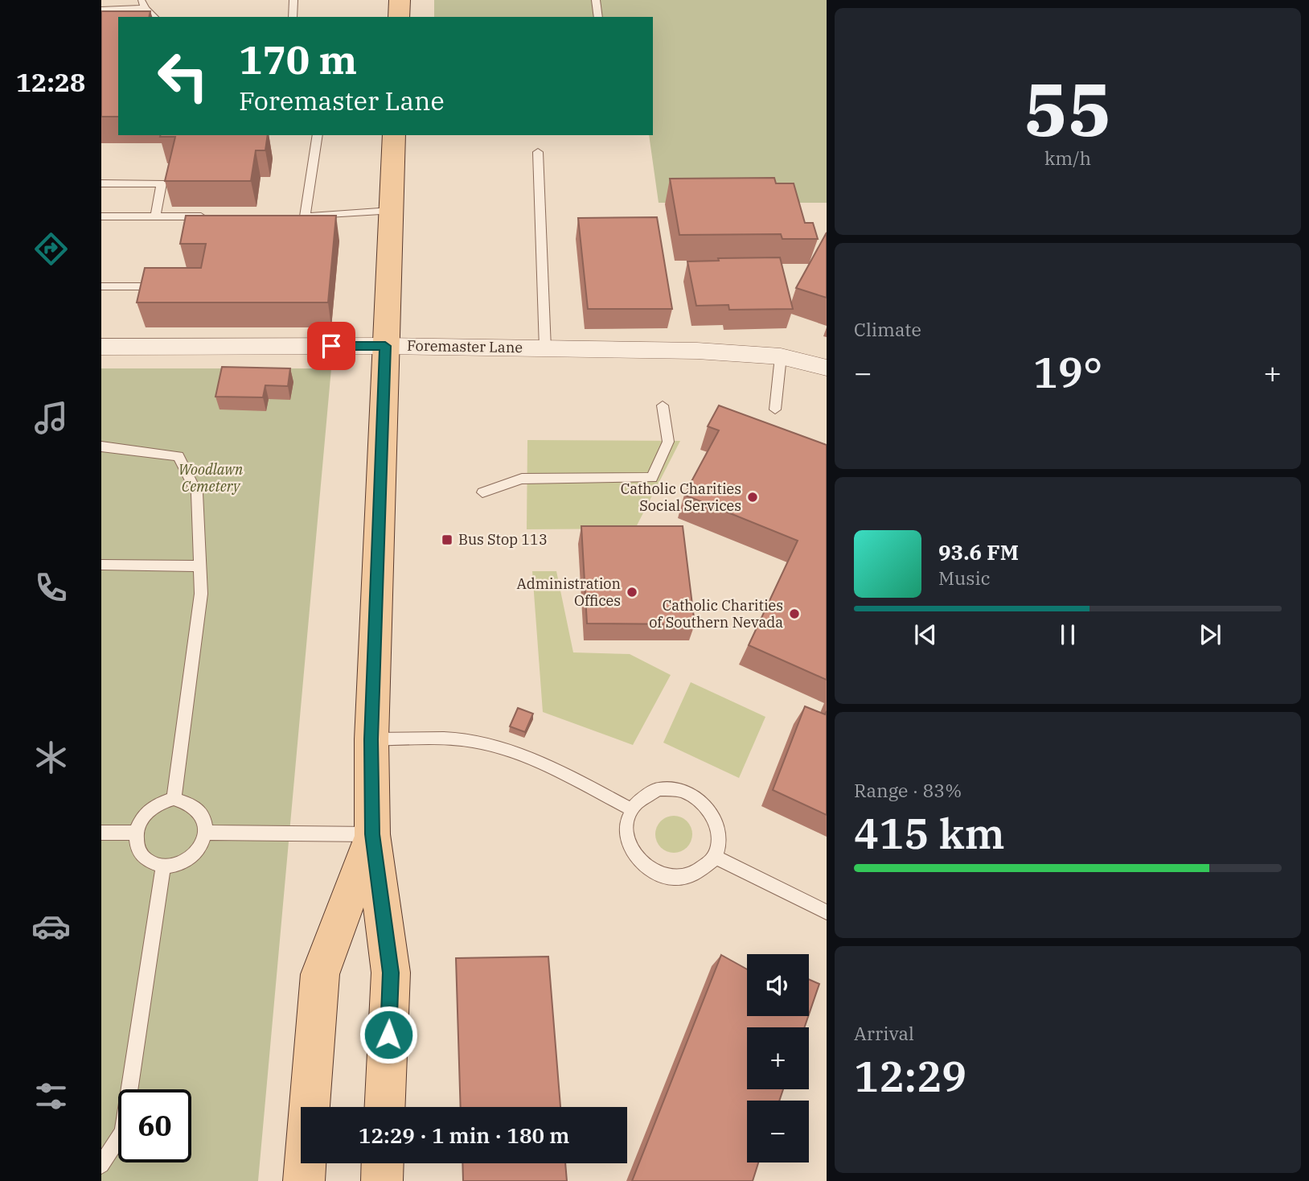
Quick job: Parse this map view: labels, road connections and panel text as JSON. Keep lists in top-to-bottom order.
{
  "streets": {
    "street": ["Foremaster Lane"]
  },
  "parks": ["Woodlawn Cemetery"],
  "places": {
    "other": ["Catholic Charities Social Services", "Administration Offices", "Catholic Charities of Southern Nevada"],
    "transit": ["Bus Stop 113"]
  },
  "page": {
    "tabs": "12:28",
    "tile": [
      ["55", "km/h"],
      "Climate",
      ["Range · 83%", "415 km"],
      ["Arrival", "12:29"]
    ],
    "turn": ["170 m", "Foremaster Lane"],
    "heat": ["−", "19°", "+"],
    "song": ["93.6 FM", "Music"],
    "map_buttons": ["+", "−"],
    "limit": "60",
    "trip": "12:29 · 1 min · 180 m"
  }
}
